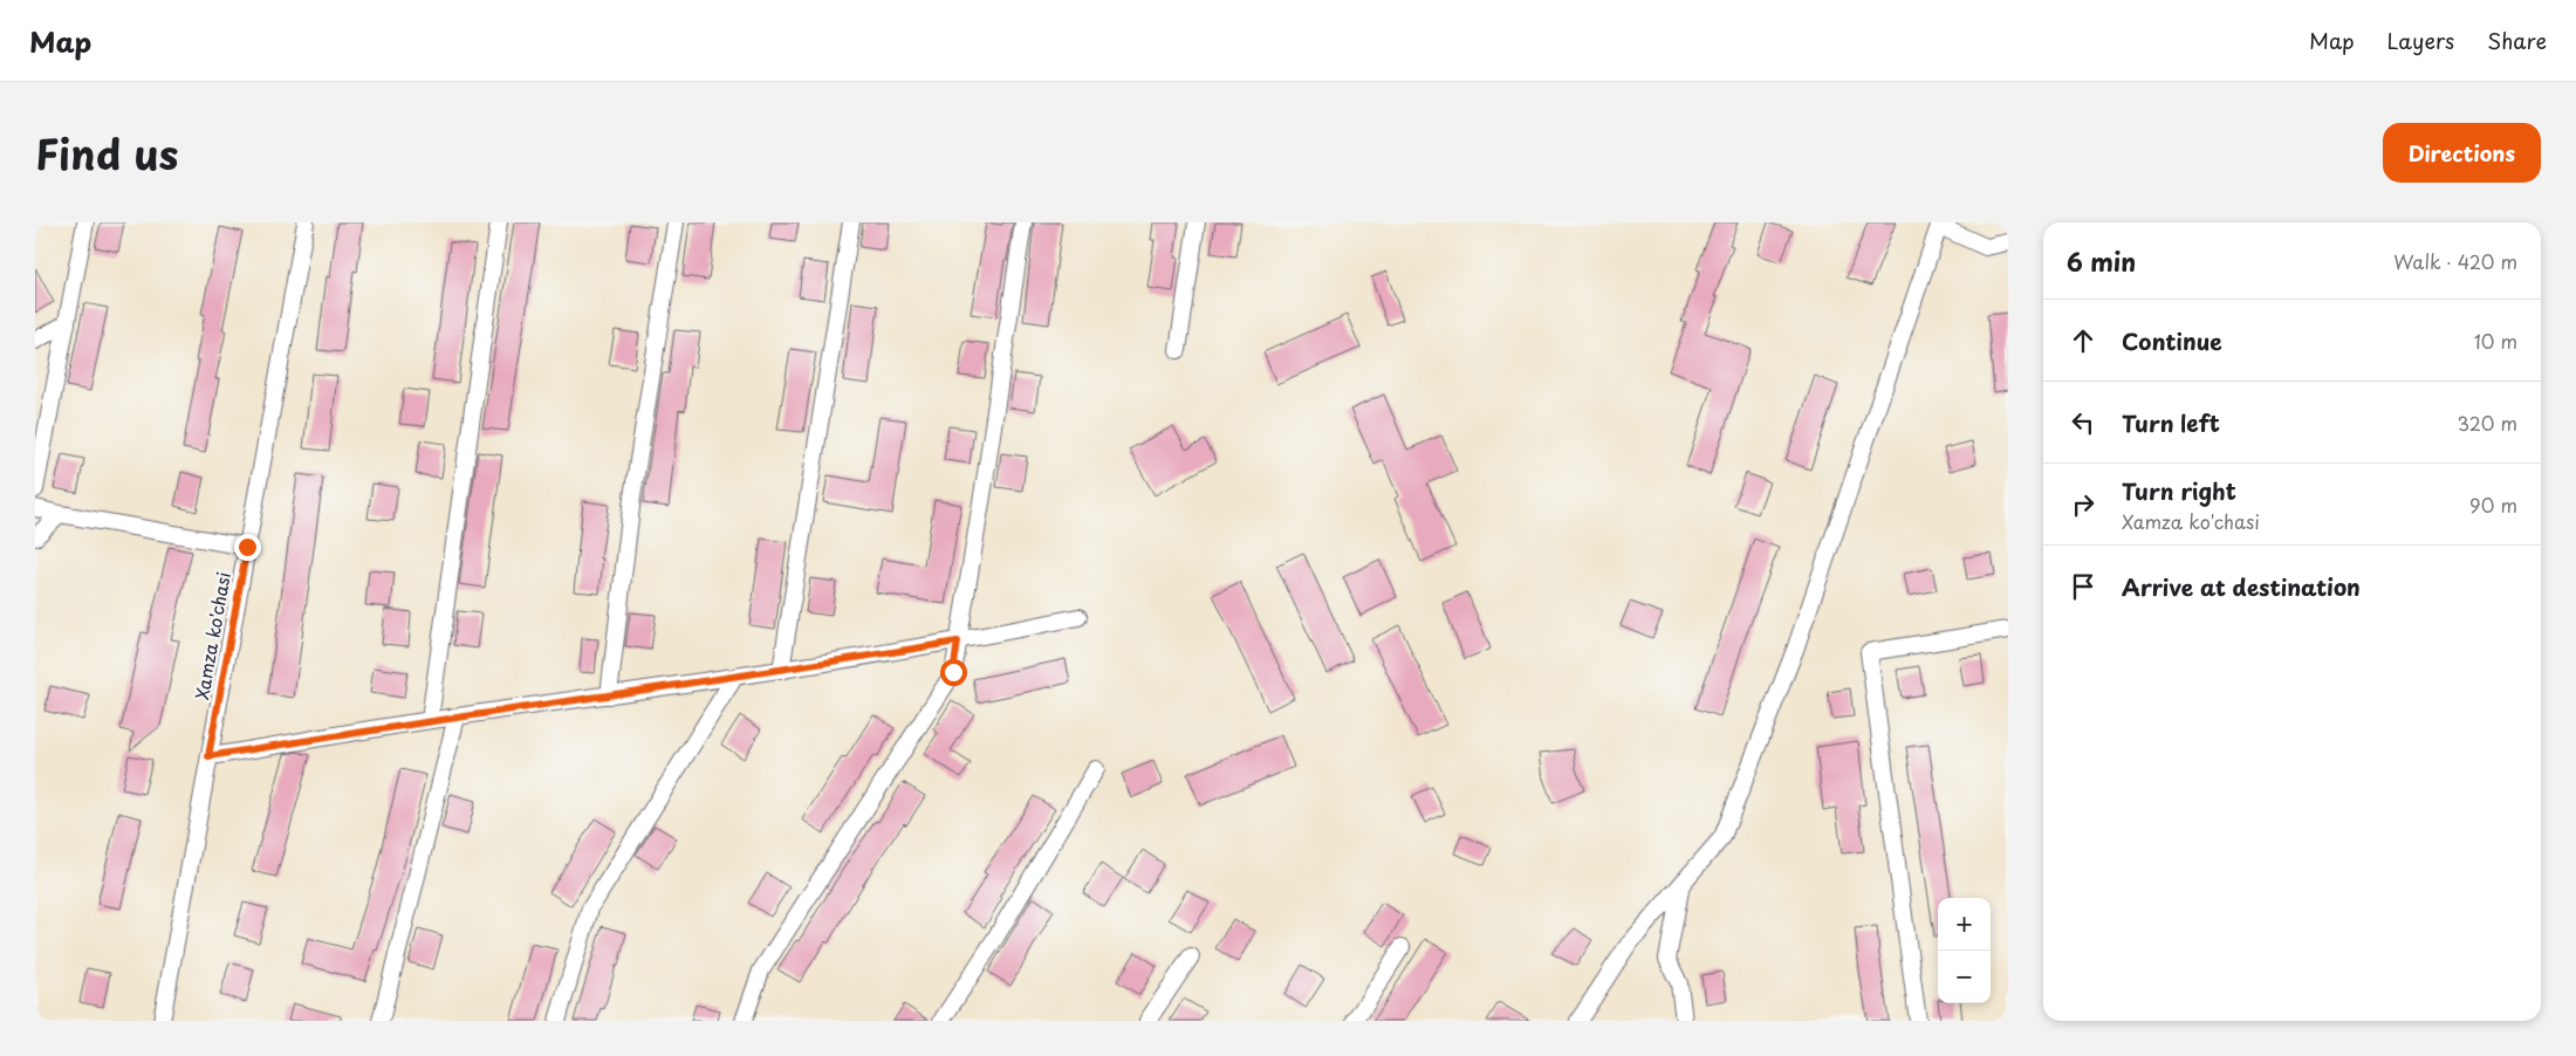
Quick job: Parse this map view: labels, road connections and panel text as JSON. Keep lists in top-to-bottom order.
{
  "streets": {
    "street": ["Xamza ko'chasi"]
  },
  "page": {
    "header": "Map",
    "nav": ["Map", "Layers", "Share"],
    "title": "Find us",
    "buttons": "Directions",
    "heading": ["6 min", "Walk · 420 m"],
    "list": [
      ["Continue", "10 m"],
      ["Turn left", "320 m"],
      ["Turn right", "Xamza ko'chasi", "90 m"],
      "Arrive at destination"
    ],
    "map_buttons": ["+", "−"]
  }
}
